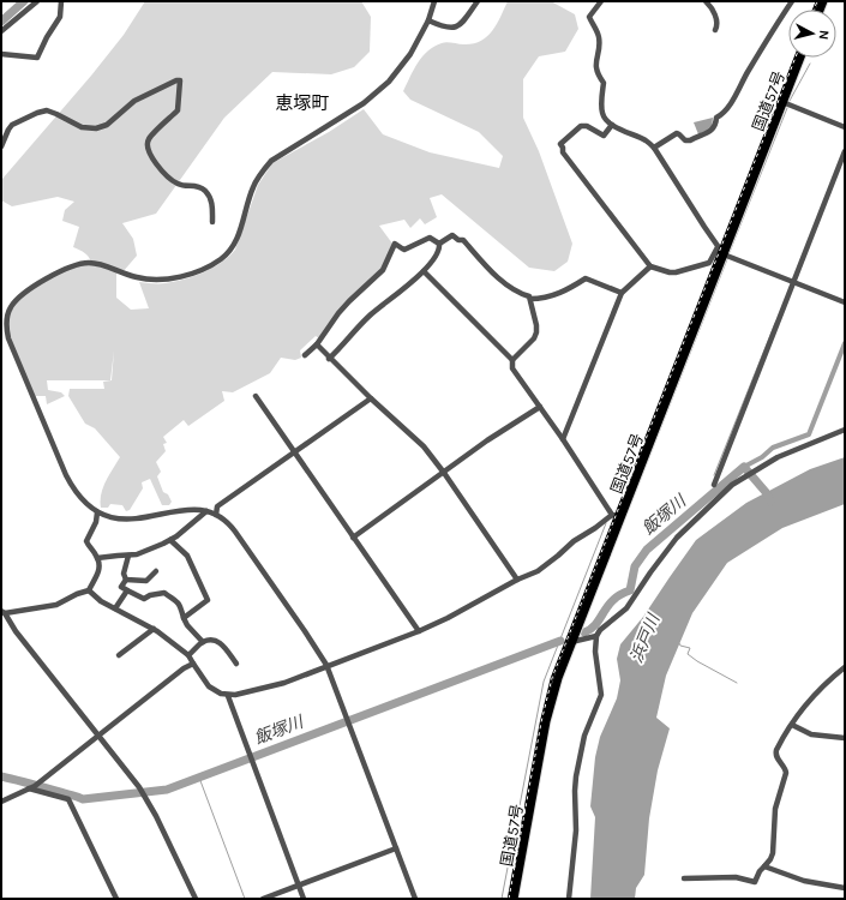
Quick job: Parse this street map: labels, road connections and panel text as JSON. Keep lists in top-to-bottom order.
{
  "streets": {
    "highway": ["国道57号"]
  },
  "districts": ["恵塚町"],
  "water": ["飯塚川", "浜戸川"],
  "north": "right"
}
